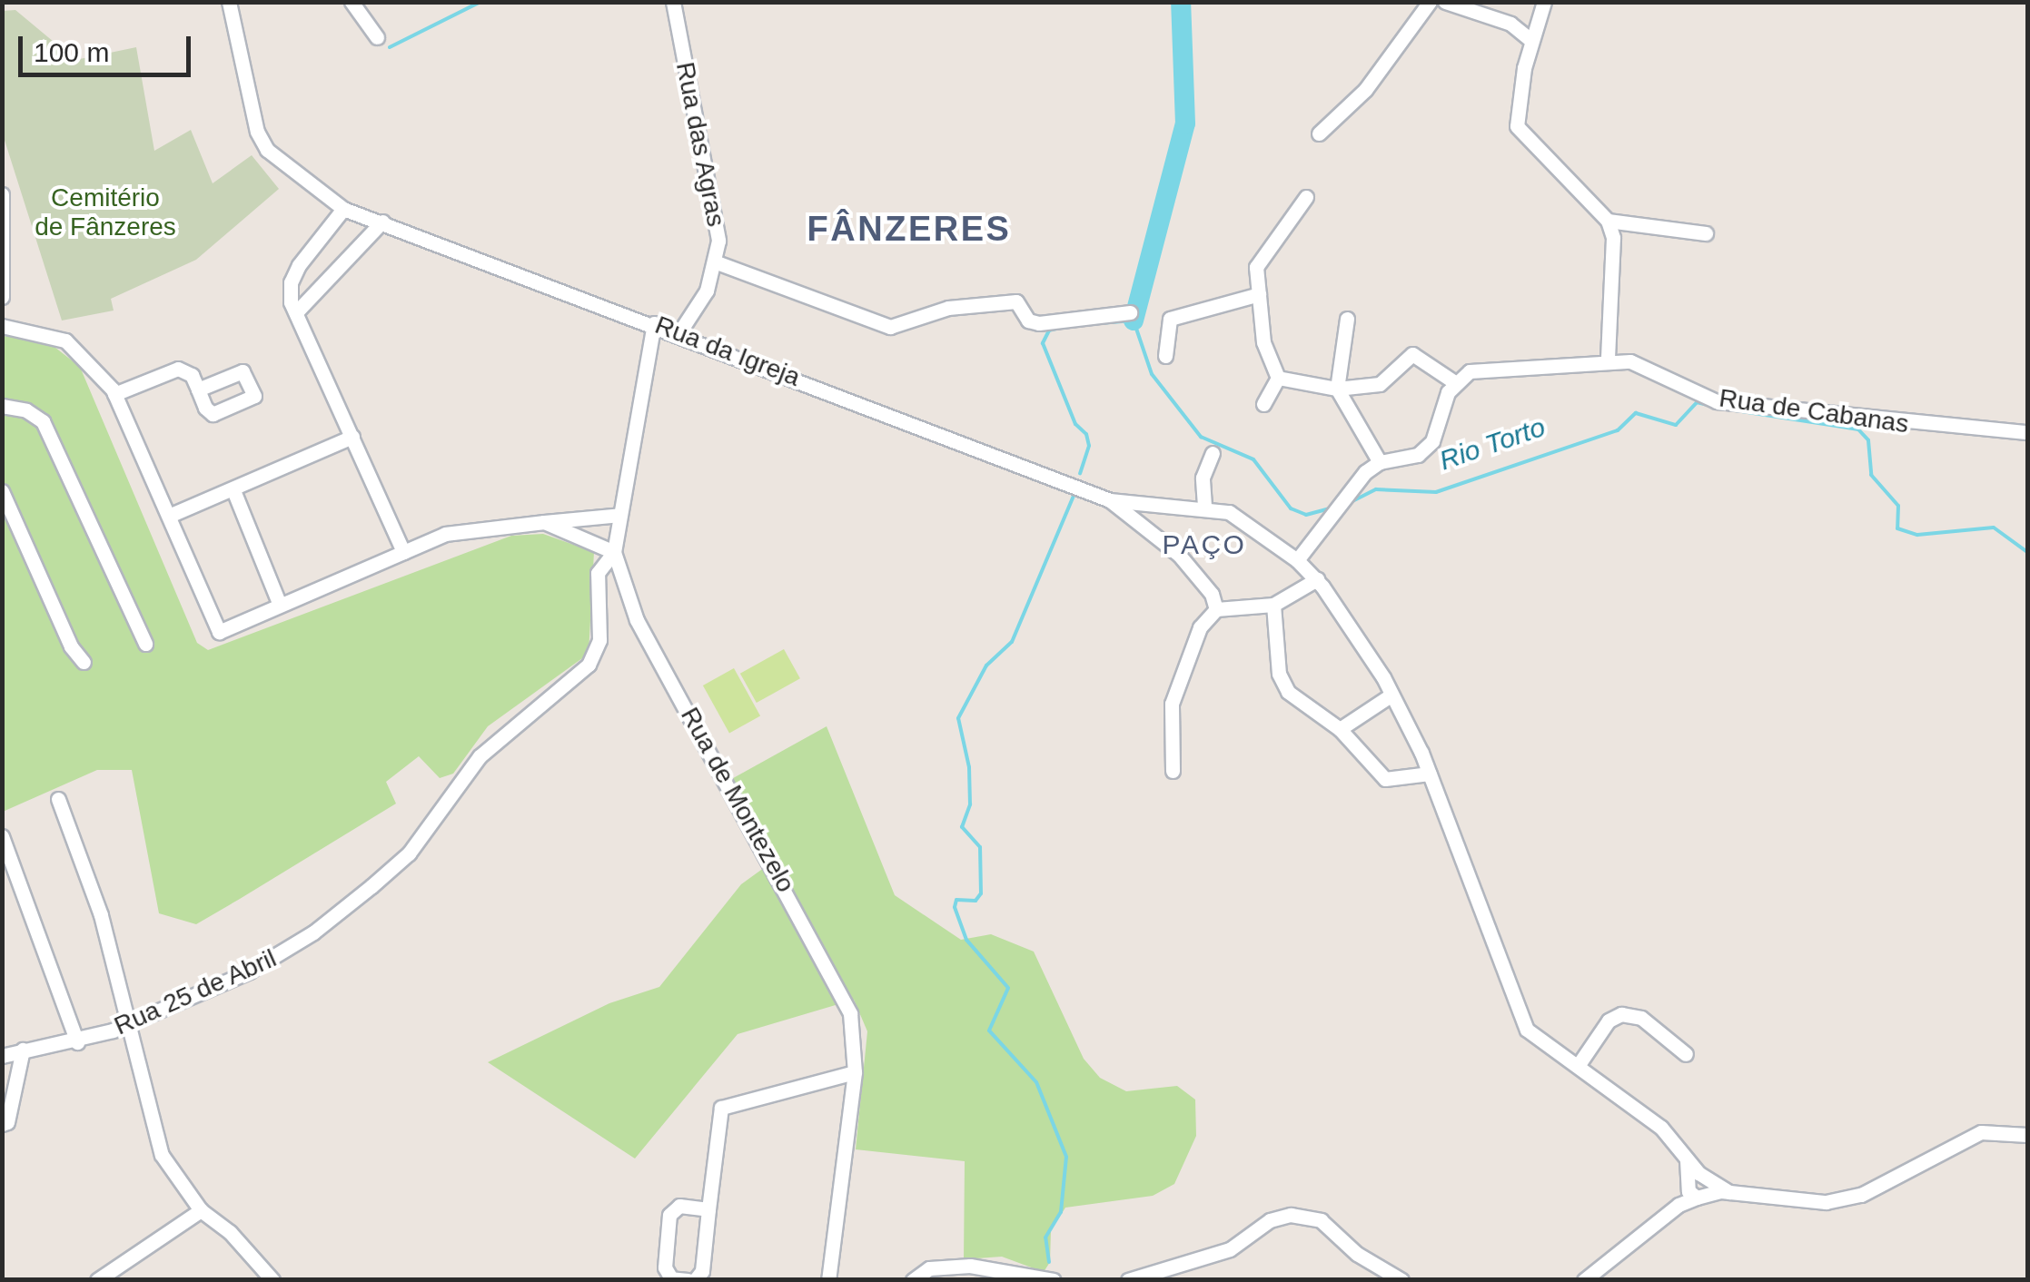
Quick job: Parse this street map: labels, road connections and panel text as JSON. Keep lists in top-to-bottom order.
{
  "streets": {
    "street": [
      "Rua das Agras",
      "Rua da Igreja",
      "Rua de Cabanas",
      "Rua de Montezelo",
      "Rua 25 de Abril"
    ]
  },
  "crossings": [
    ["Rua das Agras", "Rua da Igreja"],
    ["Rua da Igreja", "Rua de Montezelo"],
    ["Rua de Montezelo", "Rua 25 de Abril"]
  ],
  "districts": ["FÂNZERES", "PAÇO"],
  "water": ["Rio Torto"],
  "parks": ["Cemitério de Fânzeres"],
  "scale_bar": "100 m"
}
